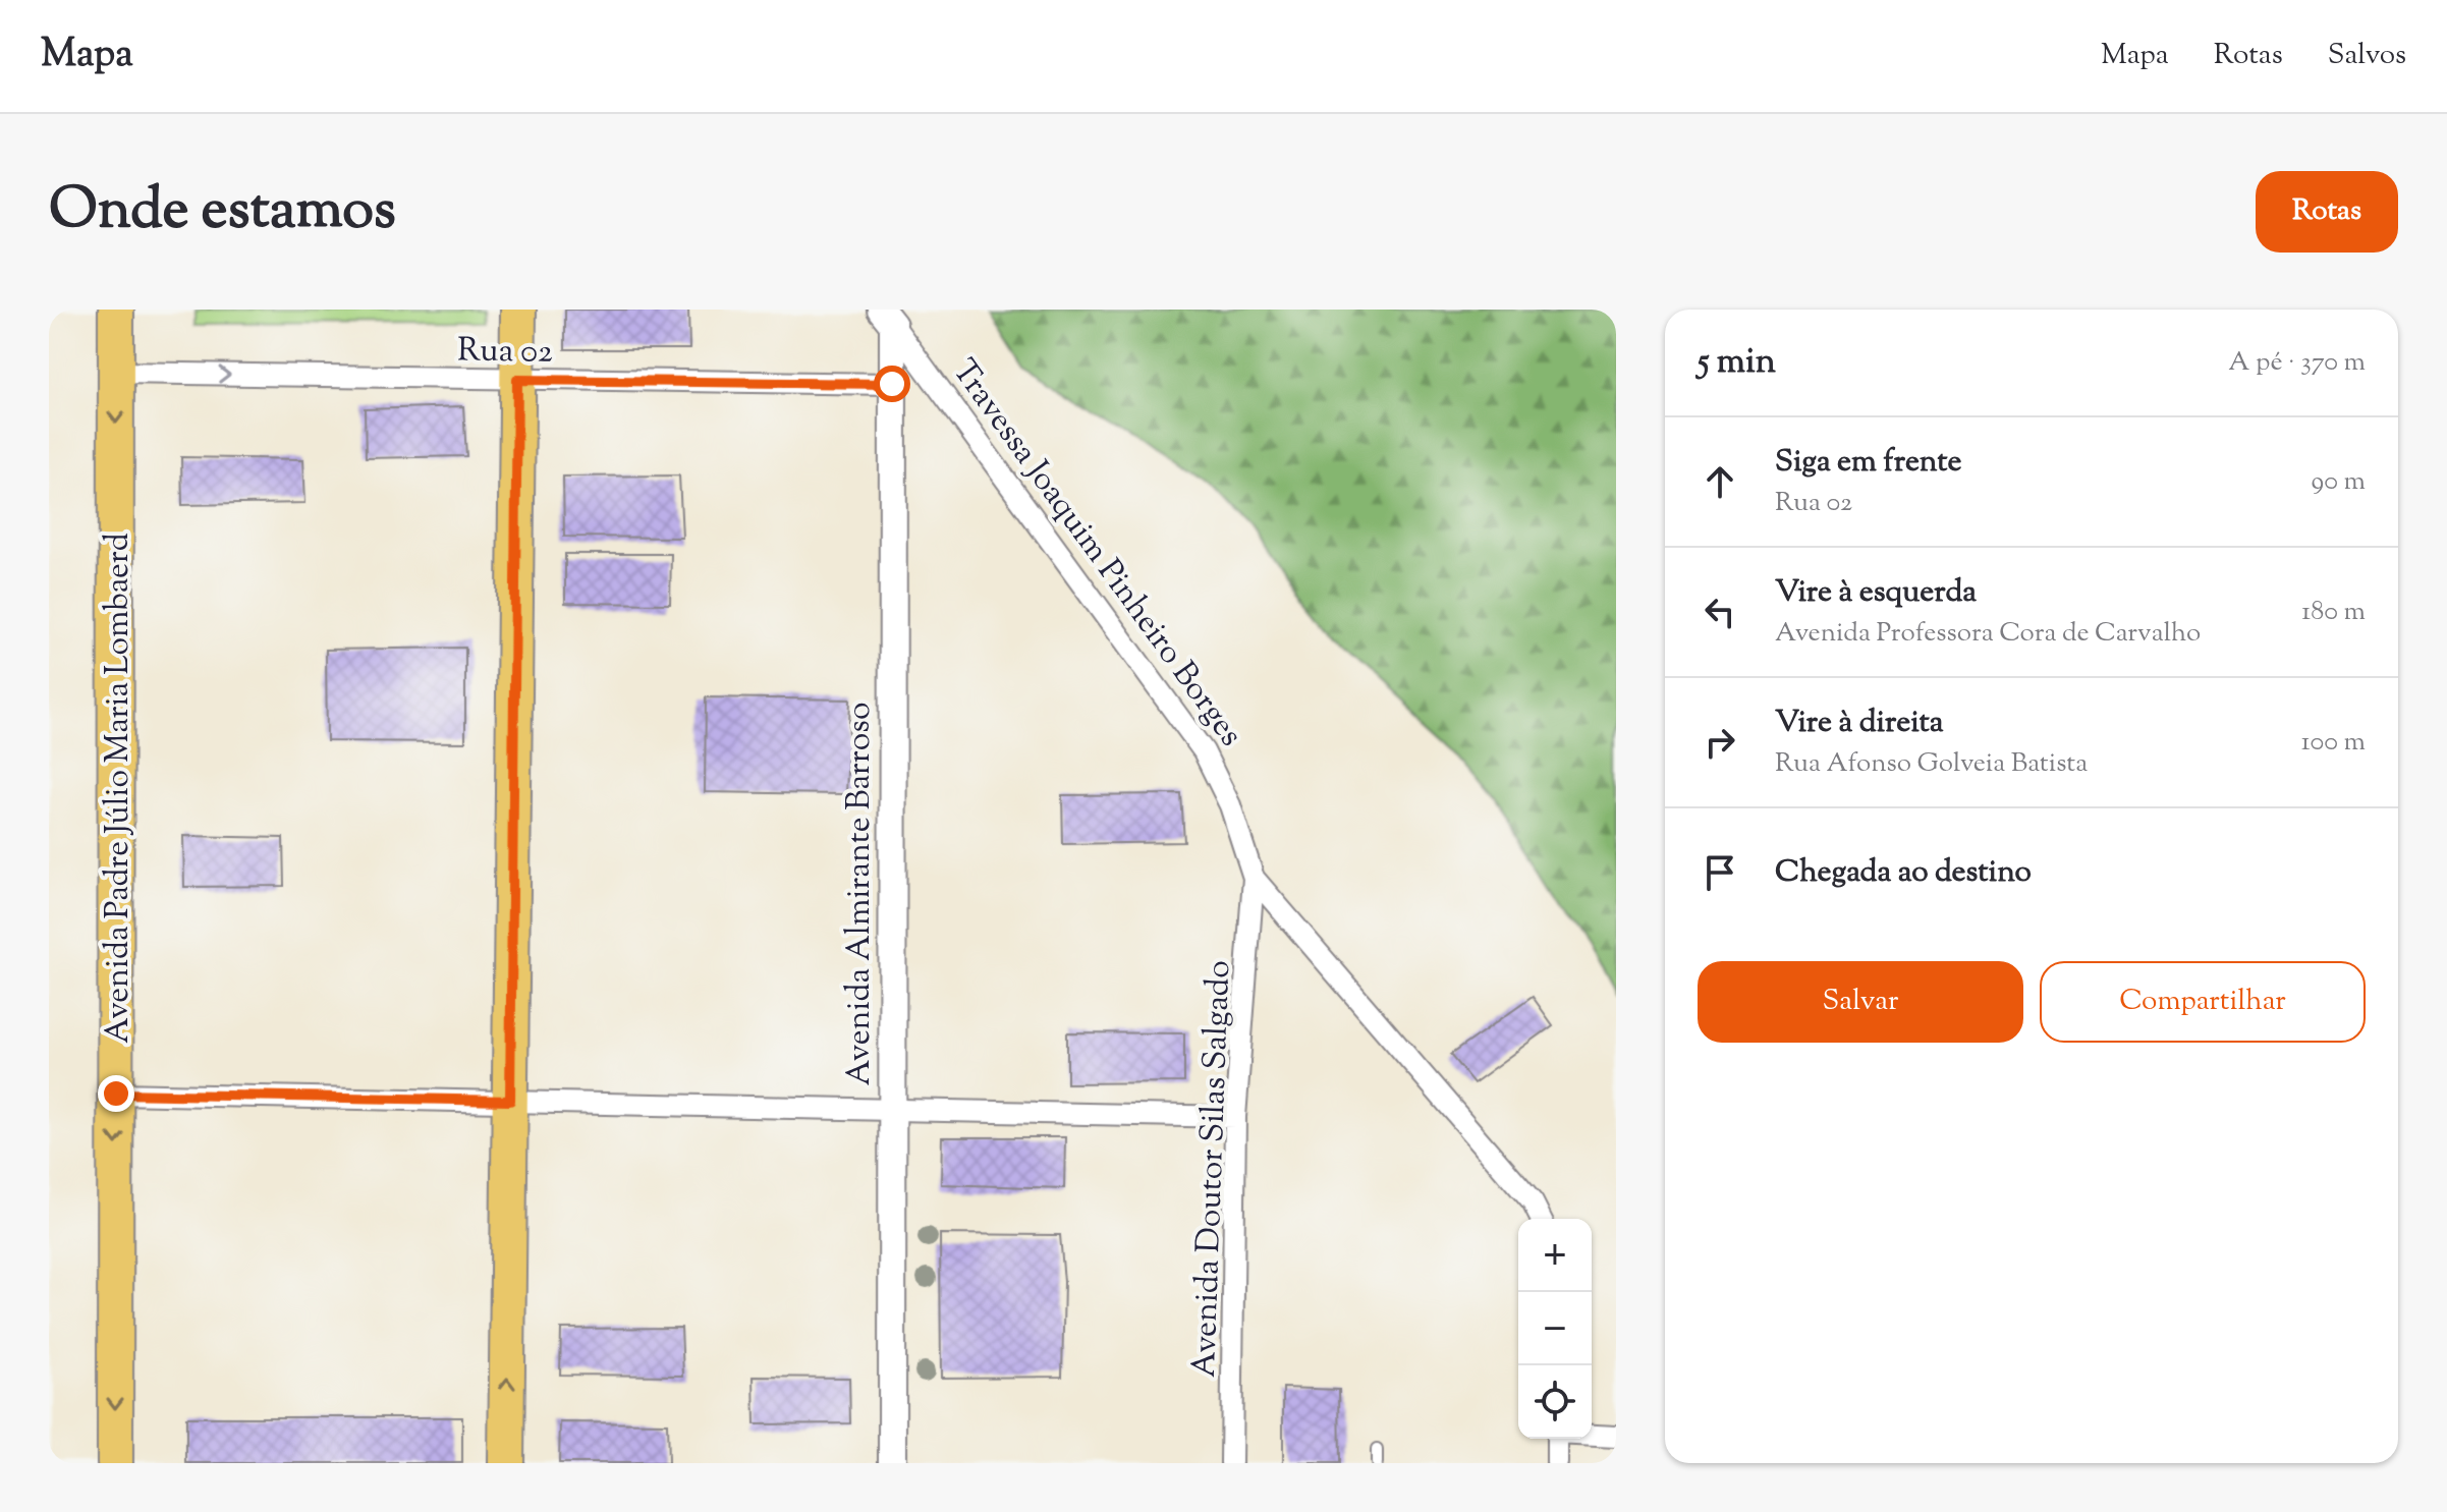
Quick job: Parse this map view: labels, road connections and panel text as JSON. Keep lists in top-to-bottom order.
{
  "streets": {
    "main road": ["Avenida Padre Júlio Maria Lombaerd"],
    "street": [
      "Rua 02",
      "Travessa Joaquim Pinheiro Borges",
      "Avenida Almirante Barroso",
      "Avenida Doutor Silas Salgado"
    ]
  },
  "crossings": [
    ["Rua 02", "Avenida Padre Júlio Maria Lombaerd"],
    ["Rua 02", "Avenida Almirante Barroso"],
    ["Travessa Joaquim Pinheiro Borges", "Avenida Almirante Barroso"],
    ["Travessa Joaquim Pinheiro Borges", "Avenida Doutor Silas Salgado"]
  ],
  "one_way": ["Rua 02", "Avenida Padre Júlio Maria Lombaerd"],
  "page": {
    "header": "Mapa",
    "nav": ["Mapa", "Rotas", "Salvos"],
    "title": "Onde estamos",
    "buttons": [
      "Rotas",
      ["Salvar", "Compartilhar"]
    ],
    "heading": ["5 min", "A pé · 370 m"],
    "list": [
      ["Siga em frente", "Rua 02", "90 m"],
      ["Vire à esquerda", "Avenida Professora Cora de Carvalho", "180 m"],
      ["Vire à direita", "Rua Afonso Golveia Batista", "100 m"],
      "Chegada ao destino"
    ],
    "map_buttons": ["+", "−"]
  }
}
